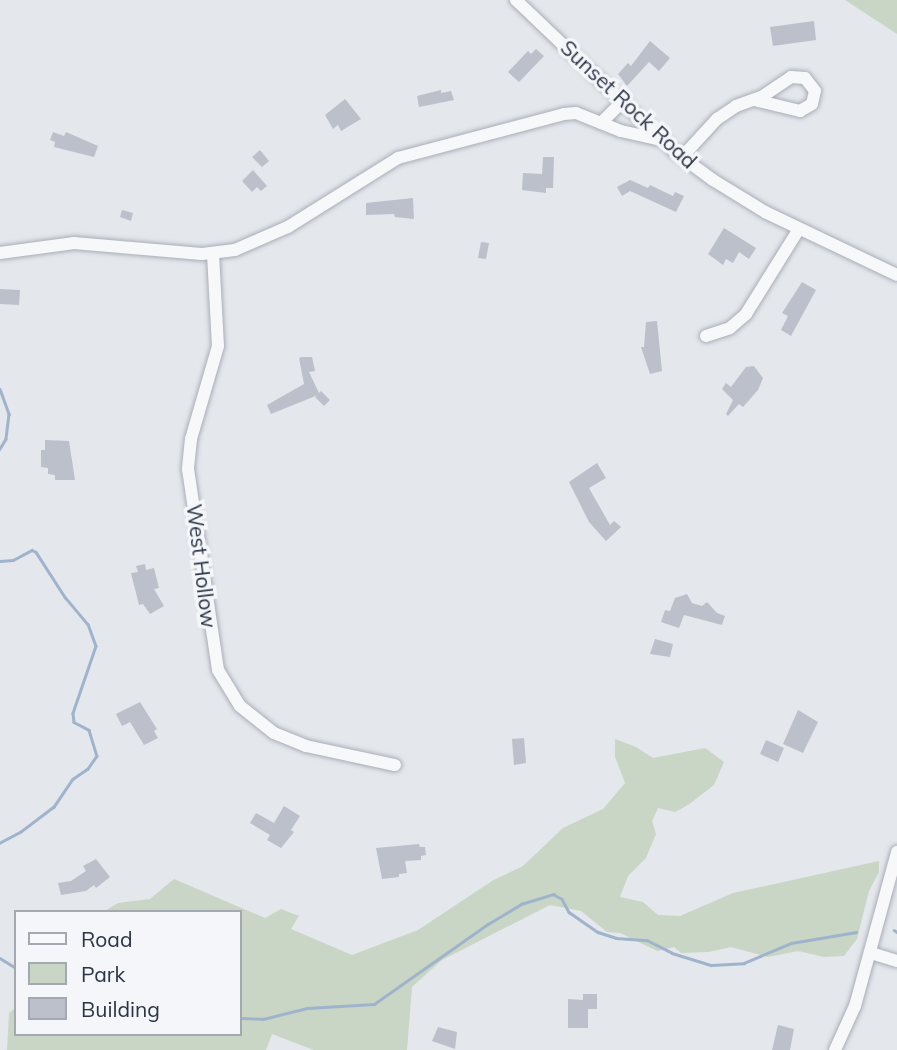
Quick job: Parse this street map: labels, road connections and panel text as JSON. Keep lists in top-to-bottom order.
{
  "streets": {
    "street": ["Sunset Rock Road", "West Hollow"]
  },
  "legend": ["Road", "Park", "Building"]
}
